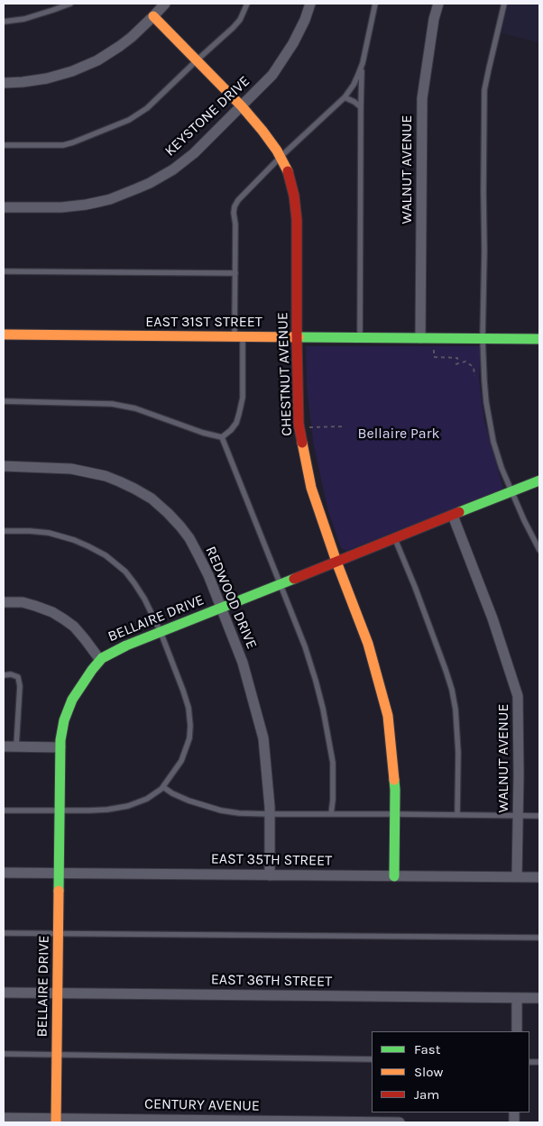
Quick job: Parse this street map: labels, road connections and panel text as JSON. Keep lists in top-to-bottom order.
{
  "streets": {
    "street": [
      "KEYSTONE DRIVE",
      "WALNUT AVENUE",
      "EAST 31ST STREET",
      "CHESTNUT AVENUE",
      "REDWOOD DRIVE",
      "BELLAIRE DRIVE",
      "EAST 35TH STREET",
      "EAST 36TH STREET",
      "CENTURY AVENUE"
    ]
  },
  "crossings": [
    ["KEYSTONE DRIVE", "CHESTNUT AVENUE"],
    ["WALNUT AVENUE", "EAST 31ST STREET"],
    ["WALNUT AVENUE", "BELLAIRE DRIVE"],
    ["WALNUT AVENUE", "EAST 35TH STREET"],
    ["EAST 31ST STREET", "CHESTNUT AVENUE"],
    ["CHESTNUT AVENUE", "BELLAIRE DRIVE"],
    ["CHESTNUT AVENUE", "EAST 35TH STREET"],
    ["REDWOOD DRIVE", "BELLAIRE DRIVE"],
    ["REDWOOD DRIVE", "EAST 35TH STREET"],
    ["BELLAIRE DRIVE", "EAST 35TH STREET"],
    ["BELLAIRE DRIVE", "EAST 36TH STREET"],
    ["BELLAIRE DRIVE", "CENTURY AVENUE"]
  ],
  "parks": ["Bellaire Park"],
  "legend": ["Fast", "Slow", "Jam"]
}
